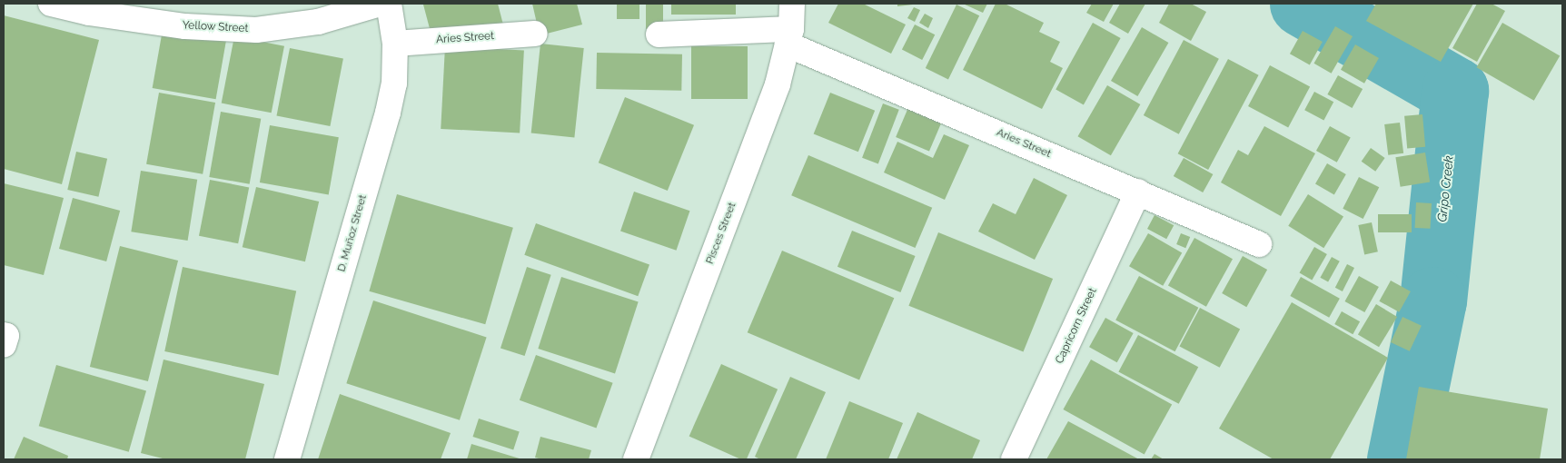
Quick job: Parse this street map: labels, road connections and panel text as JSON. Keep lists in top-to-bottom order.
{
  "streets": {
    "street": [
      "Yellow Street",
      "Aries Street",
      "D. Muñoz Street",
      "Pisces Street",
      "Capricorn Street"
    ]
  },
  "crossings": [
    ["Aries Street", "D. Muñoz Street"],
    ["Aries Street", "Pisces Street"],
    ["Aries Street", "Capricorn Street"]
  ],
  "water": ["Gripo Creek"]
}
